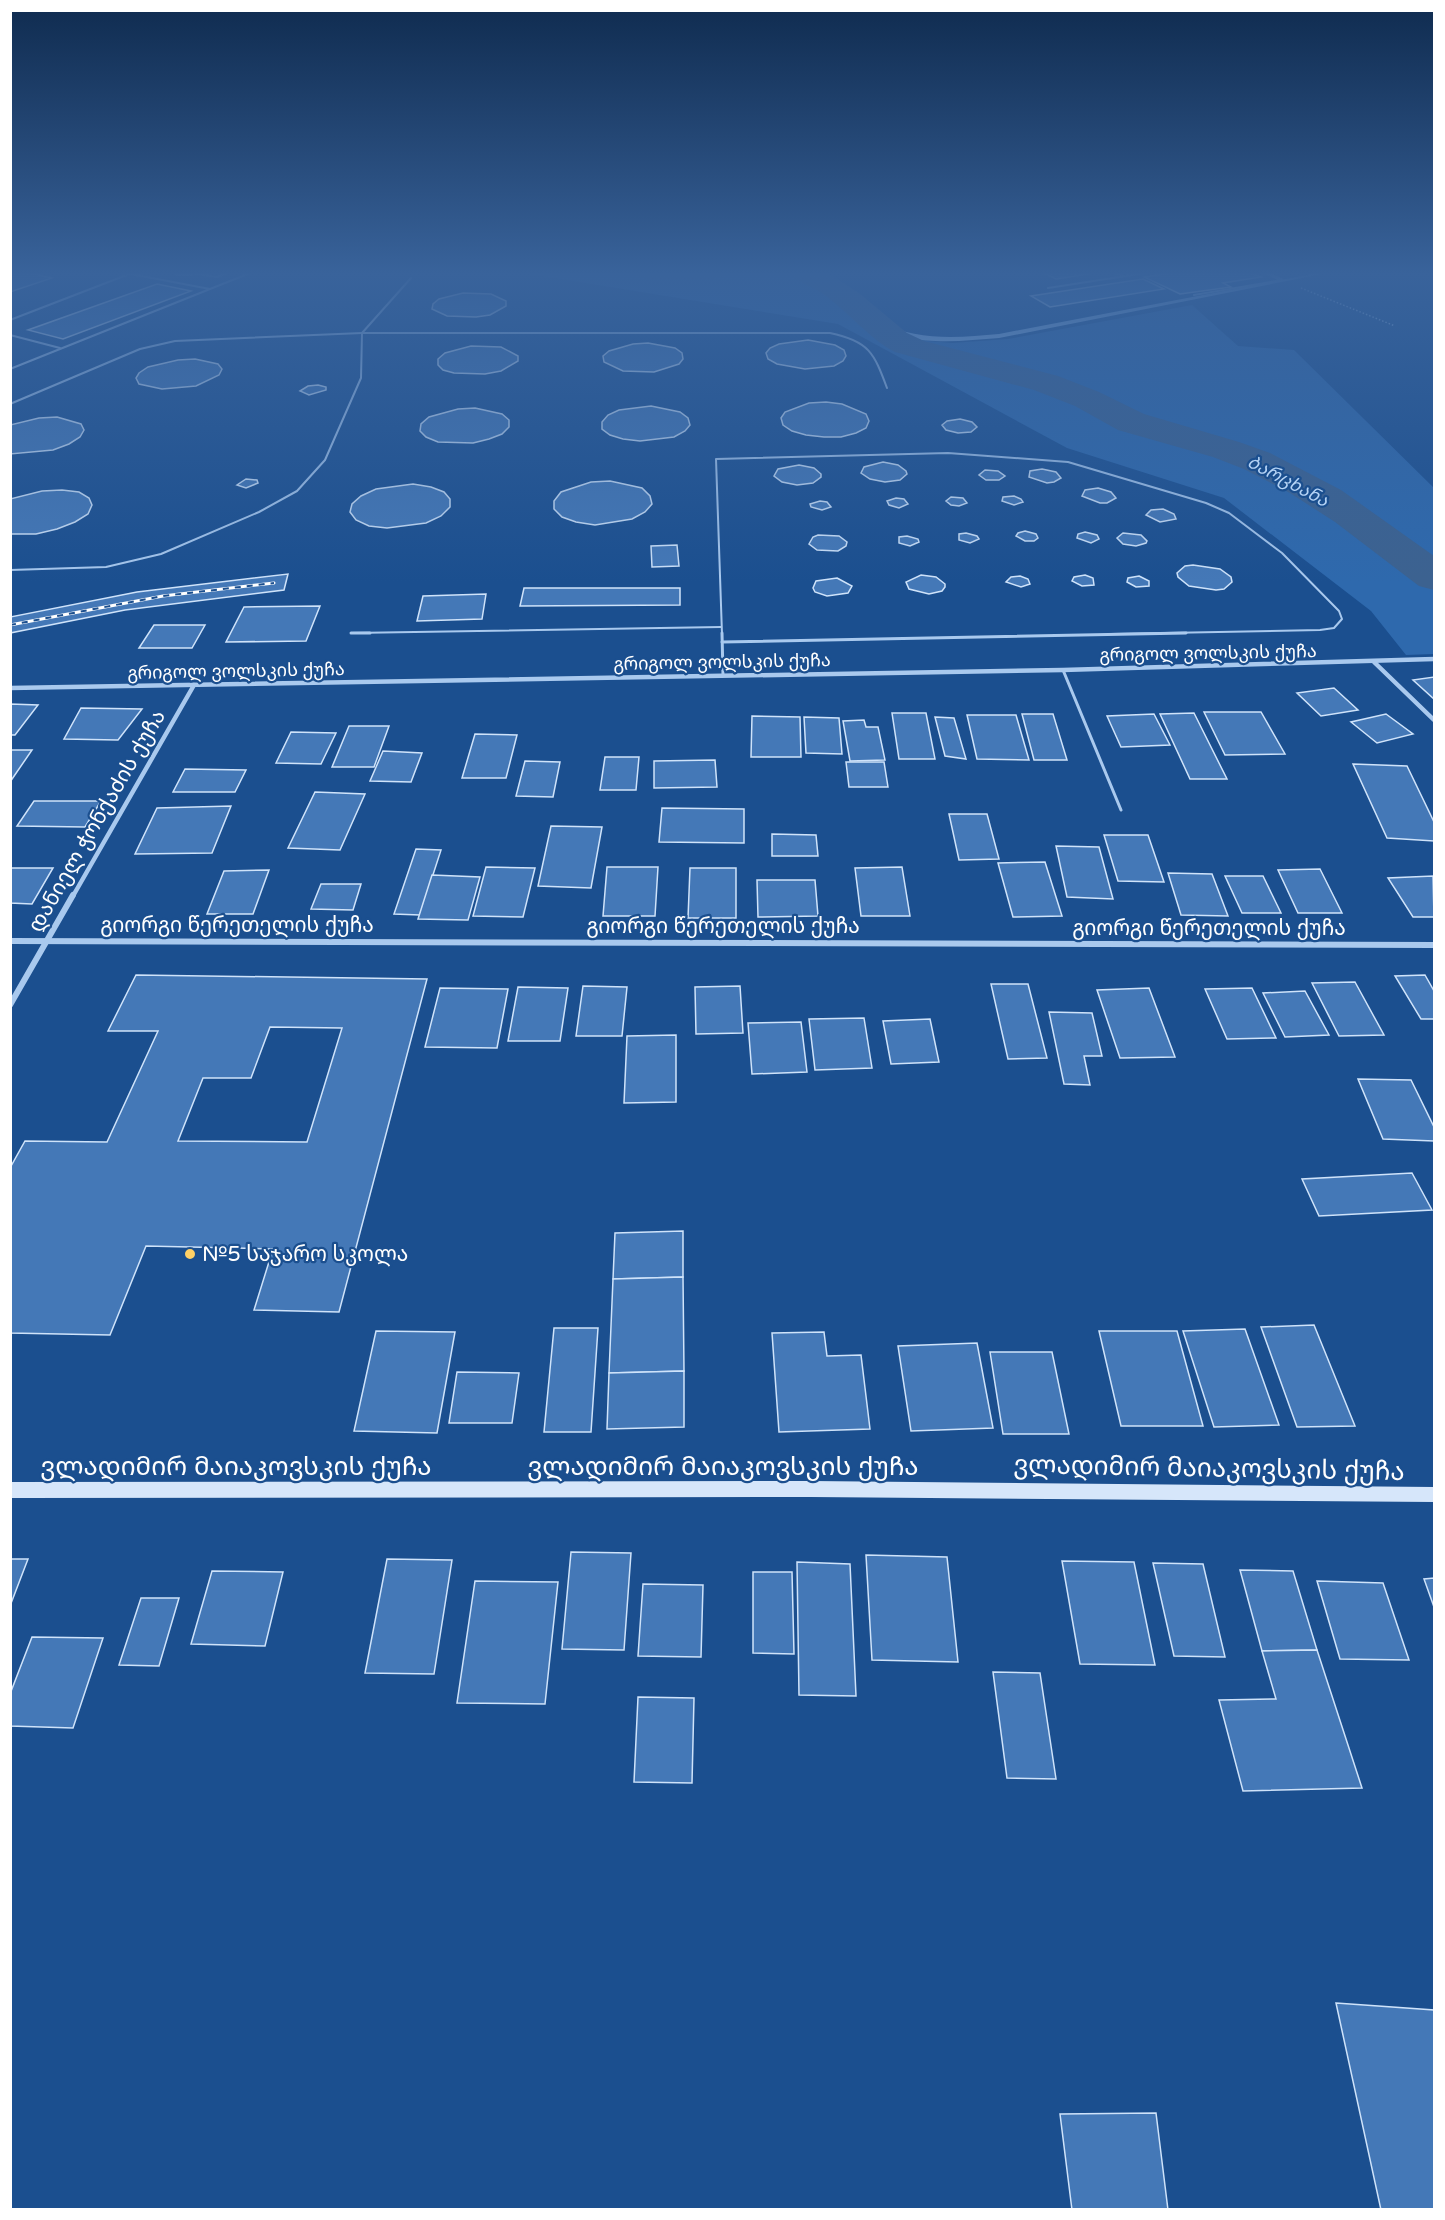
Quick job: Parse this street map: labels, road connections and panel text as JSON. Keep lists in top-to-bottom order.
{
  "streets": {
    "main road": ["ვლადიმირ მაიაკოვსკის ქუჩა"],
    "street": ["გრიგოლ ვოლსკის ქუჩა", "დანიელ ჭონქაძის ქუჩა", "გიორგი წერეთელის ქუჩა"]
  },
  "crossings": [
    ["გრიგოლ ვოლსკის ქუჩა", "დანიელ ჭონქაძის ქუჩა"],
    ["დანიელ ჭონქაძის ქუჩა", "გიორგი წერეთელის ქუჩა"]
  ],
  "water": ["ბარცხანა"],
  "places": ["№5 საჯარო სკოლა"]
}
